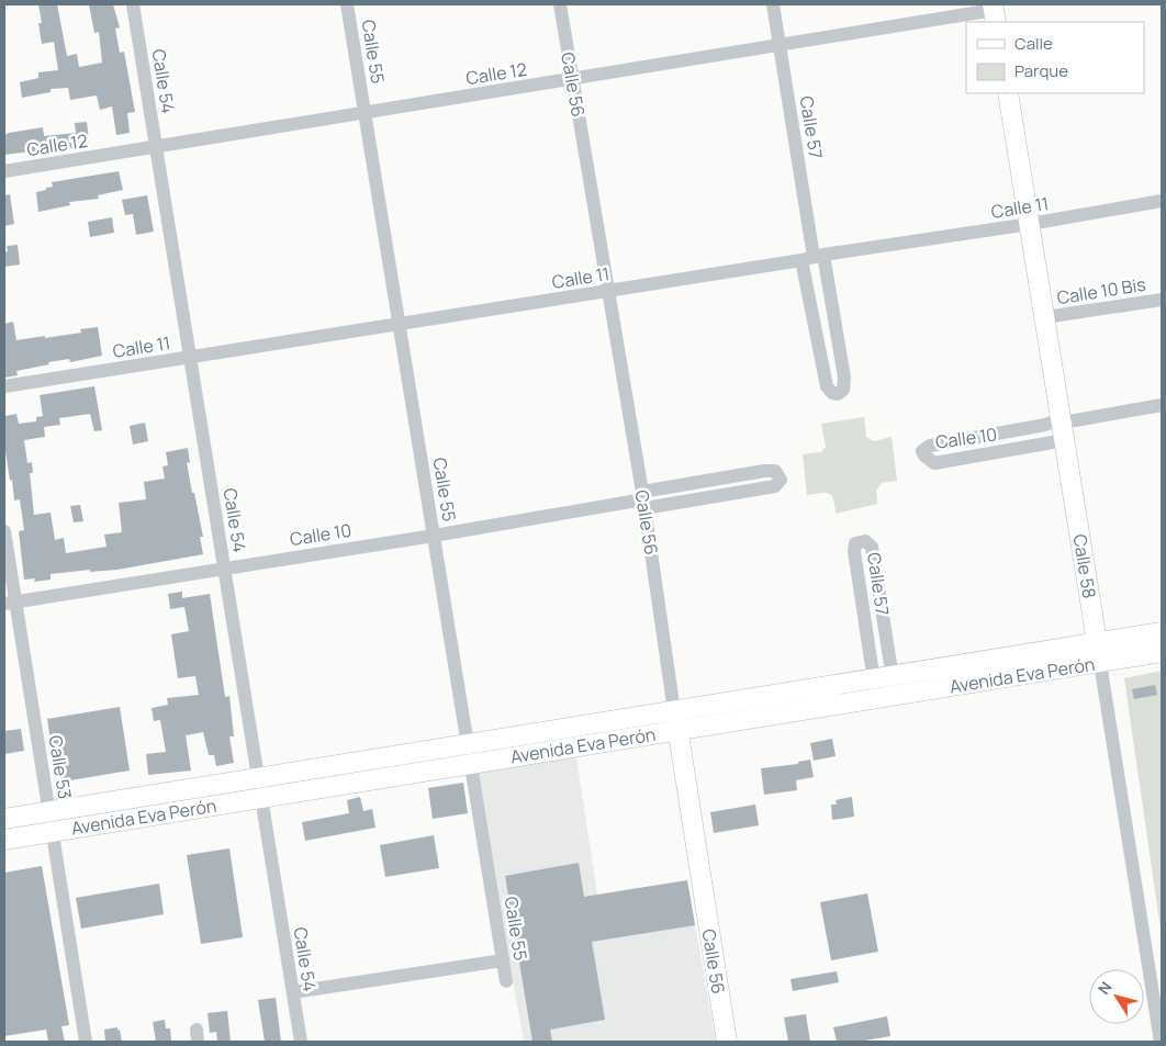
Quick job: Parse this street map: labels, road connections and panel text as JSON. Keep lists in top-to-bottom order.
{
  "streets": {
    "main road": ["Calle 56", "Calle 58", "Avenida Eva Perón"],
    "street": [
      "Calle 55",
      "Calle 12",
      "Calle 54",
      "Calle 57",
      "Calle 11",
      "Calle 10 Bis",
      "Calle 10",
      "Calle 53"
    ]
  },
  "crossings": [
    ["Calle 55", "Calle 12"],
    ["Calle 55", "Calle 11"],
    ["Calle 55", "Calle 10"],
    ["Calle 55", "Avenida Eva Perón"],
    ["Calle 12", "Calle 54"],
    ["Calle 12", "Calle 56"],
    ["Calle 12", "Calle 57"],
    ["Calle 54", "Calle 11"],
    ["Calle 54", "Calle 10"],
    ["Calle 54", "Avenida Eva Perón"],
    ["Calle 56", "Calle 11"],
    ["Calle 56", "Calle 10"],
    ["Calle 56", "Avenida Eva Perón"],
    ["Calle 57", "Calle 11"],
    ["Calle 57", "Avenida Eva Perón"],
    ["Calle 11", "Calle 58"],
    ["Calle 10 Bis", "Calle 58"],
    ["Calle 10", "Calle 58"],
    ["Calle 10", "Calle 53"],
    ["Calle 58", "Avenida Eva Perón"],
    ["Avenida Eva Perón", "Calle 53"]
  ],
  "legend": ["Calle", "Parque"],
  "north": "top left"
}
